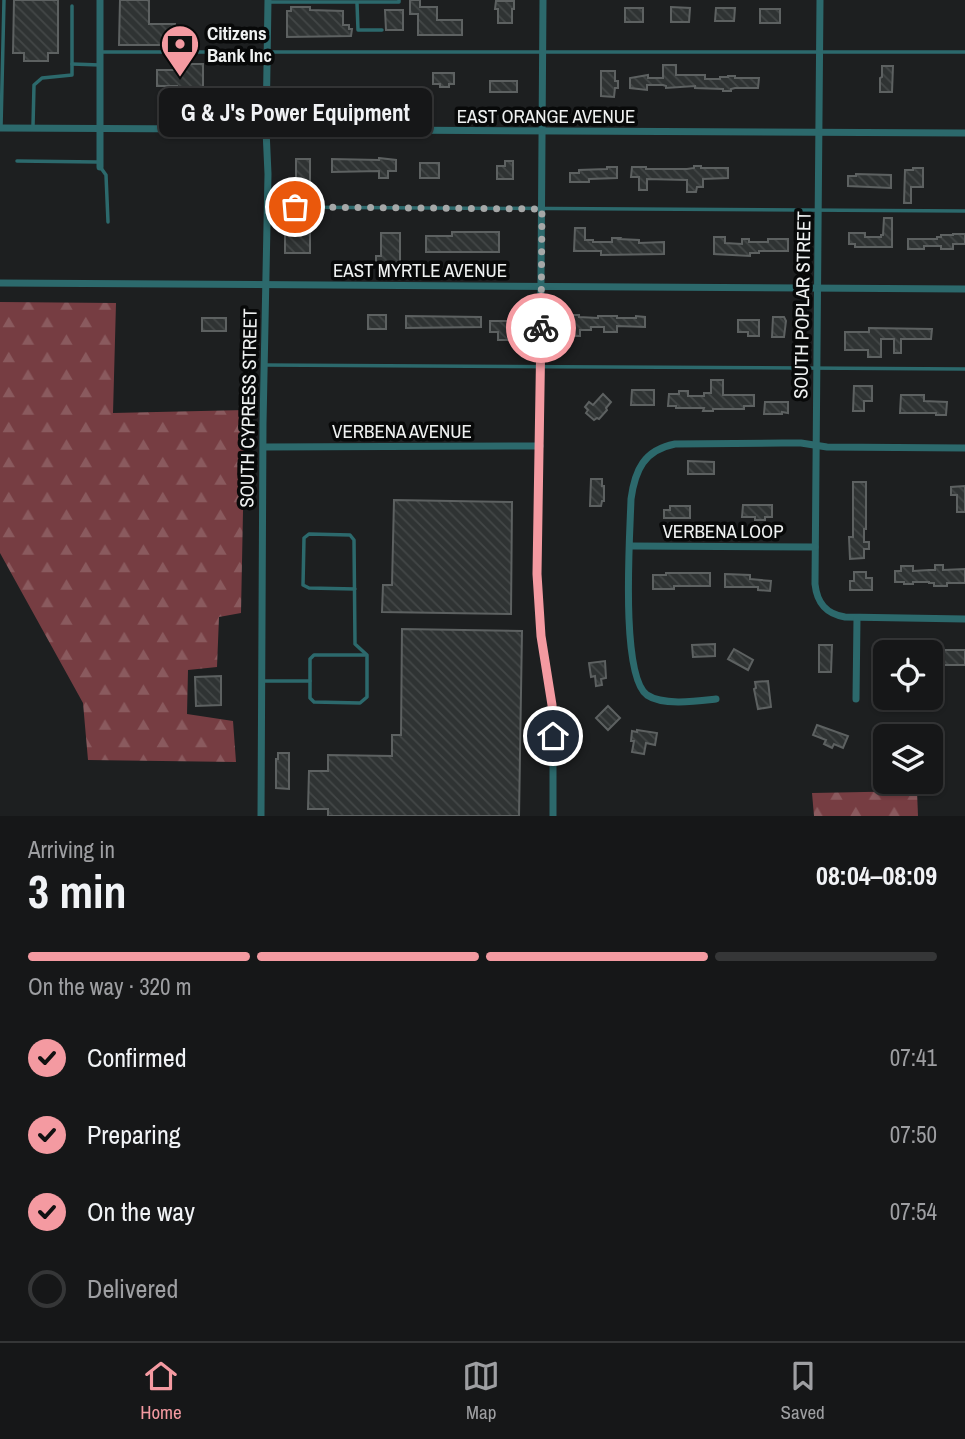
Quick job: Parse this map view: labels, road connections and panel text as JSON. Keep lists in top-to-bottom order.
{
  "streets": {
    "street": [
      "EAST ORANGE AVENUE",
      "EAST MYRTLE AVENUE",
      "SOUTH POPLAR STREET",
      "SOUTH CYPRESS STREET",
      "VERBENA AVENUE",
      "VERBENA LOOP"
    ]
  },
  "crossings": [
    ["EAST ORANGE AVENUE", "SOUTH POPLAR STREET"],
    ["EAST ORANGE AVENUE", "SOUTH CYPRESS STREET"],
    ["EAST MYRTLE AVENUE", "SOUTH POPLAR STREET"],
    ["EAST MYRTLE AVENUE", "SOUTH CYPRESS STREET"],
    ["SOUTH POPLAR STREET", "VERBENA LOOP"],
    ["SOUTH CYPRESS STREET", "VERBENA AVENUE"]
  ],
  "places": {
    "bank": ["Citizens Bank Inc"],
    "other": ["G & J's Power Equipment"]
  },
  "page": {
    "bubble": "G & J's Power Equipment",
    "heading": ["3 min", "Arriving in", "08:04–08:09"],
    "bar": "On the way · 320 m",
    "list": [
      ["Confirmed", "07:41"],
      ["Preparing", "07:50"],
      ["On the way", "07:54"],
      "Delivered"
    ],
    "tabs": ["Home", "Map", "Saved"]
  }
}
